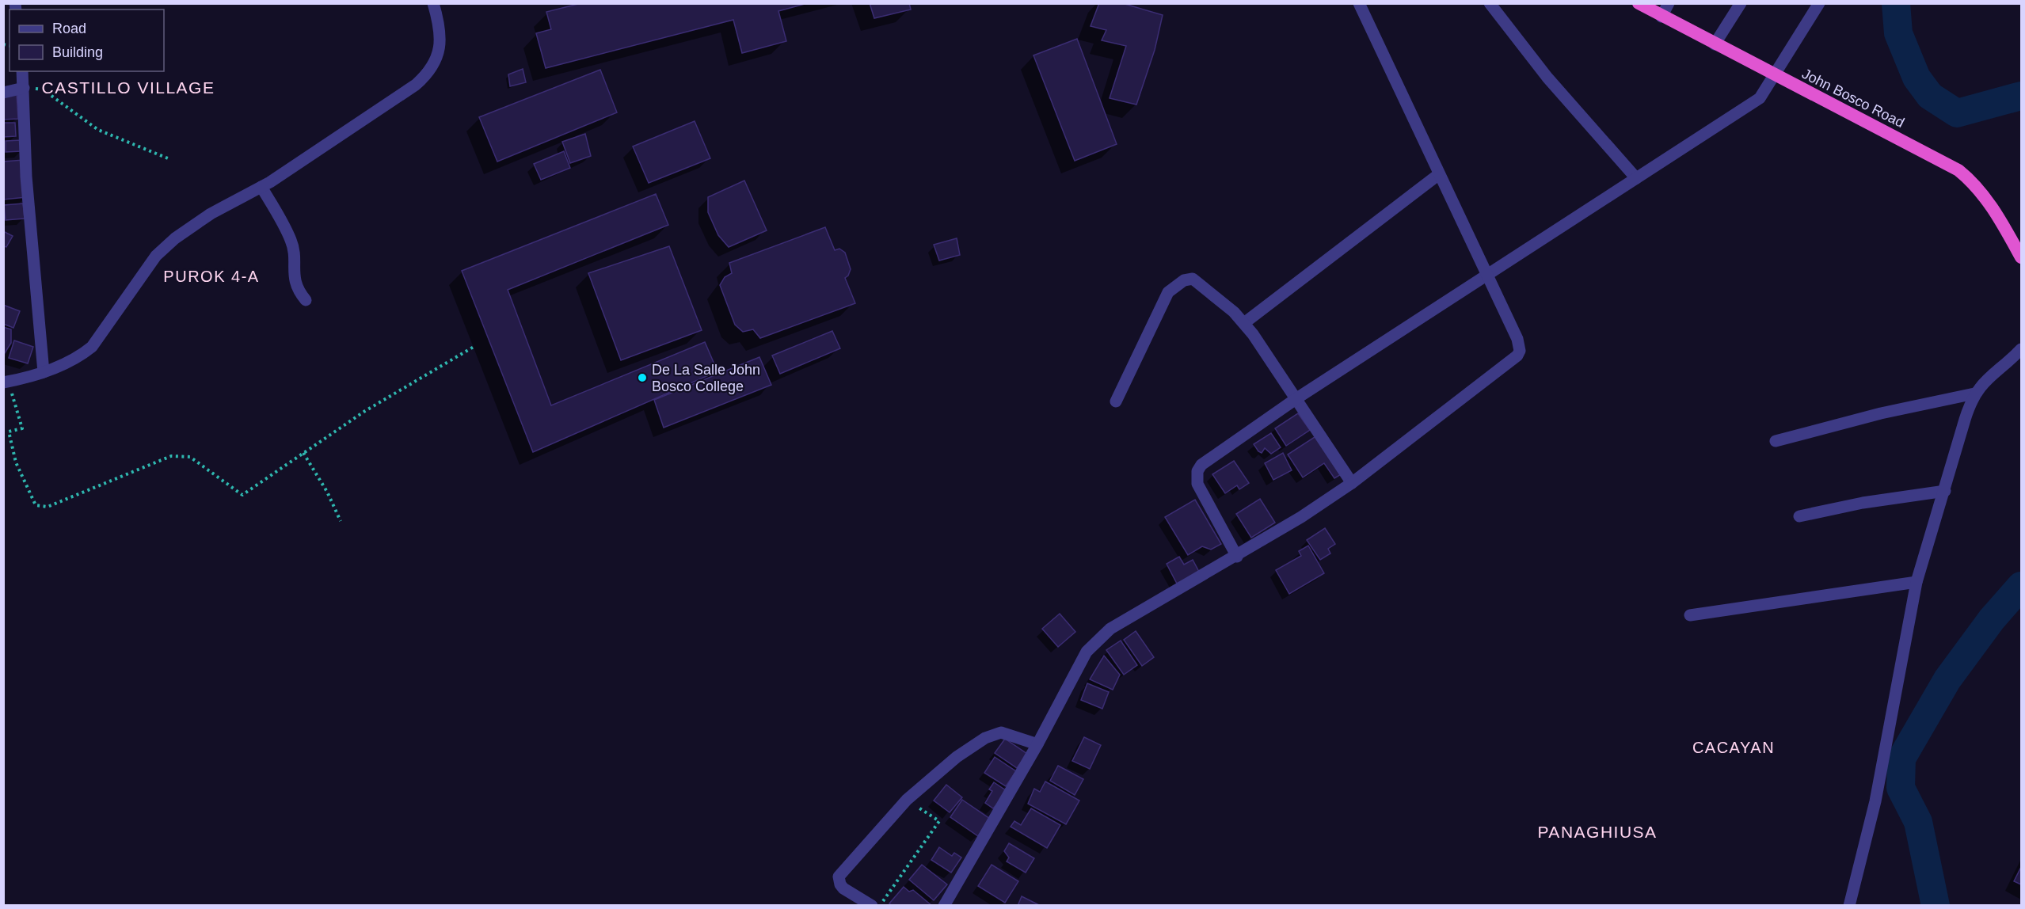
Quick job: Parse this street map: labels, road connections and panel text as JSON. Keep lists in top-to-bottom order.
{
  "streets": {
    "highway": ["John Bosco Road"]
  },
  "districts": [
    "CASTILLO VILLAGE",
    "PUROK 4-A",
    "CACAYAN",
    "PANAGHIUSA"
  ],
  "places": ["De La Salle John Bosco College"],
  "legend": ["Road", "Building"]
}
